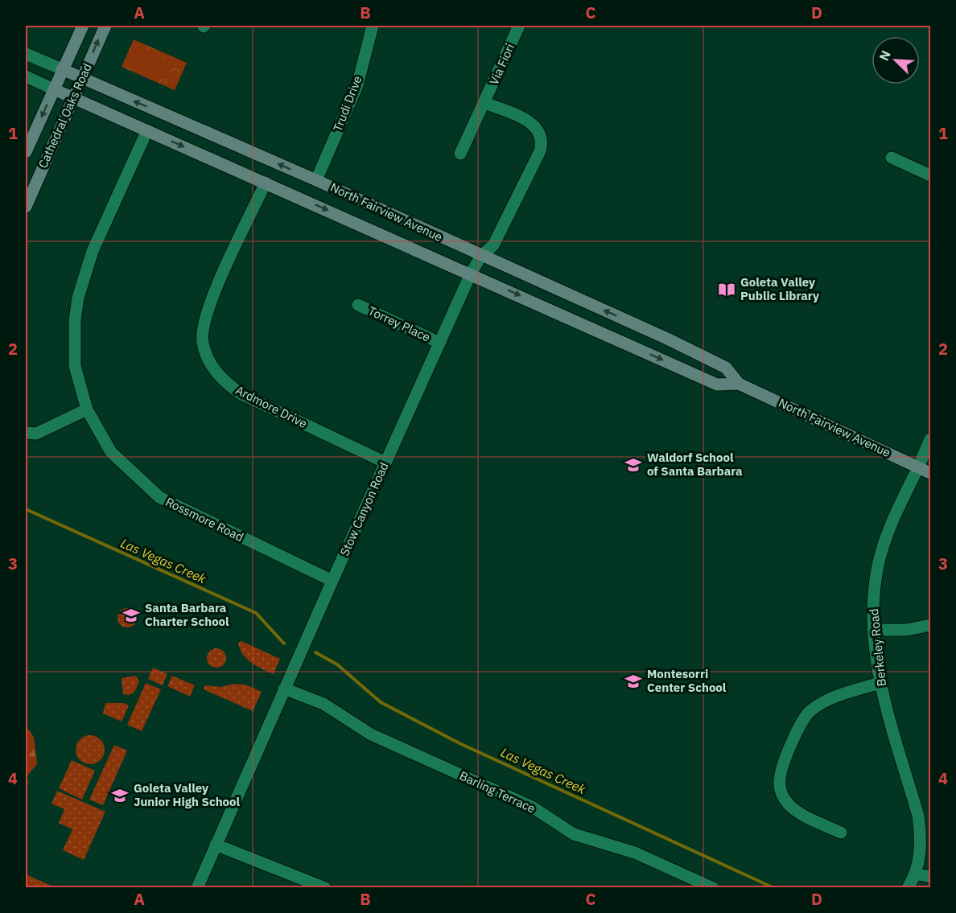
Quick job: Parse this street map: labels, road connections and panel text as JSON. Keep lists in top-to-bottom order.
{
  "streets": {
    "main road": ["Cathedral Oaks Road", "North Fairview Avenue"],
    "street": [
      "Via Fiori",
      "Trudi Drive",
      "Torrey Place",
      "Ardmore Drive",
      "Stow Canyon Road",
      "Rossmore Road",
      "Berkeley Road",
      "Barling Terrace"
    ]
  },
  "crossings": [
    ["Via Fiori", "Stow Canyon Road"],
    ["Trudi Drive", "North Fairview Avenue"],
    ["Cathedral Oaks Road", "North Fairview Avenue"],
    ["North Fairview Avenue", "Ardmore Drive"],
    ["North Fairview Avenue", "Stow Canyon Road"],
    ["North Fairview Avenue", "Rossmore Road"],
    ["North Fairview Avenue", "Berkeley Road"],
    ["Torrey Place", "Stow Canyon Road"],
    ["Ardmore Drive", "Stow Canyon Road"],
    ["Stow Canyon Road", "Rossmore Road"],
    ["Stow Canyon Road", "Barling Terrace"]
  ],
  "water": ["Las Vegas Creek"],
  "places": {
    "library": ["Goleta Valley Public Library"],
    "school or university": [
      "Waldorf School of Santa Barbara",
      "Santa Barbara Charter School",
      "Montesorri Center School",
      "Goleta Valley Junior High School"
    ]
  },
  "north": "top left",
  "grid": {
    "columns": [
      "A",
      "B",
      "C",
      "D"
    ],
    "rows": [
      "1",
      "2",
      "3",
      "4"
    ]
  }
}
